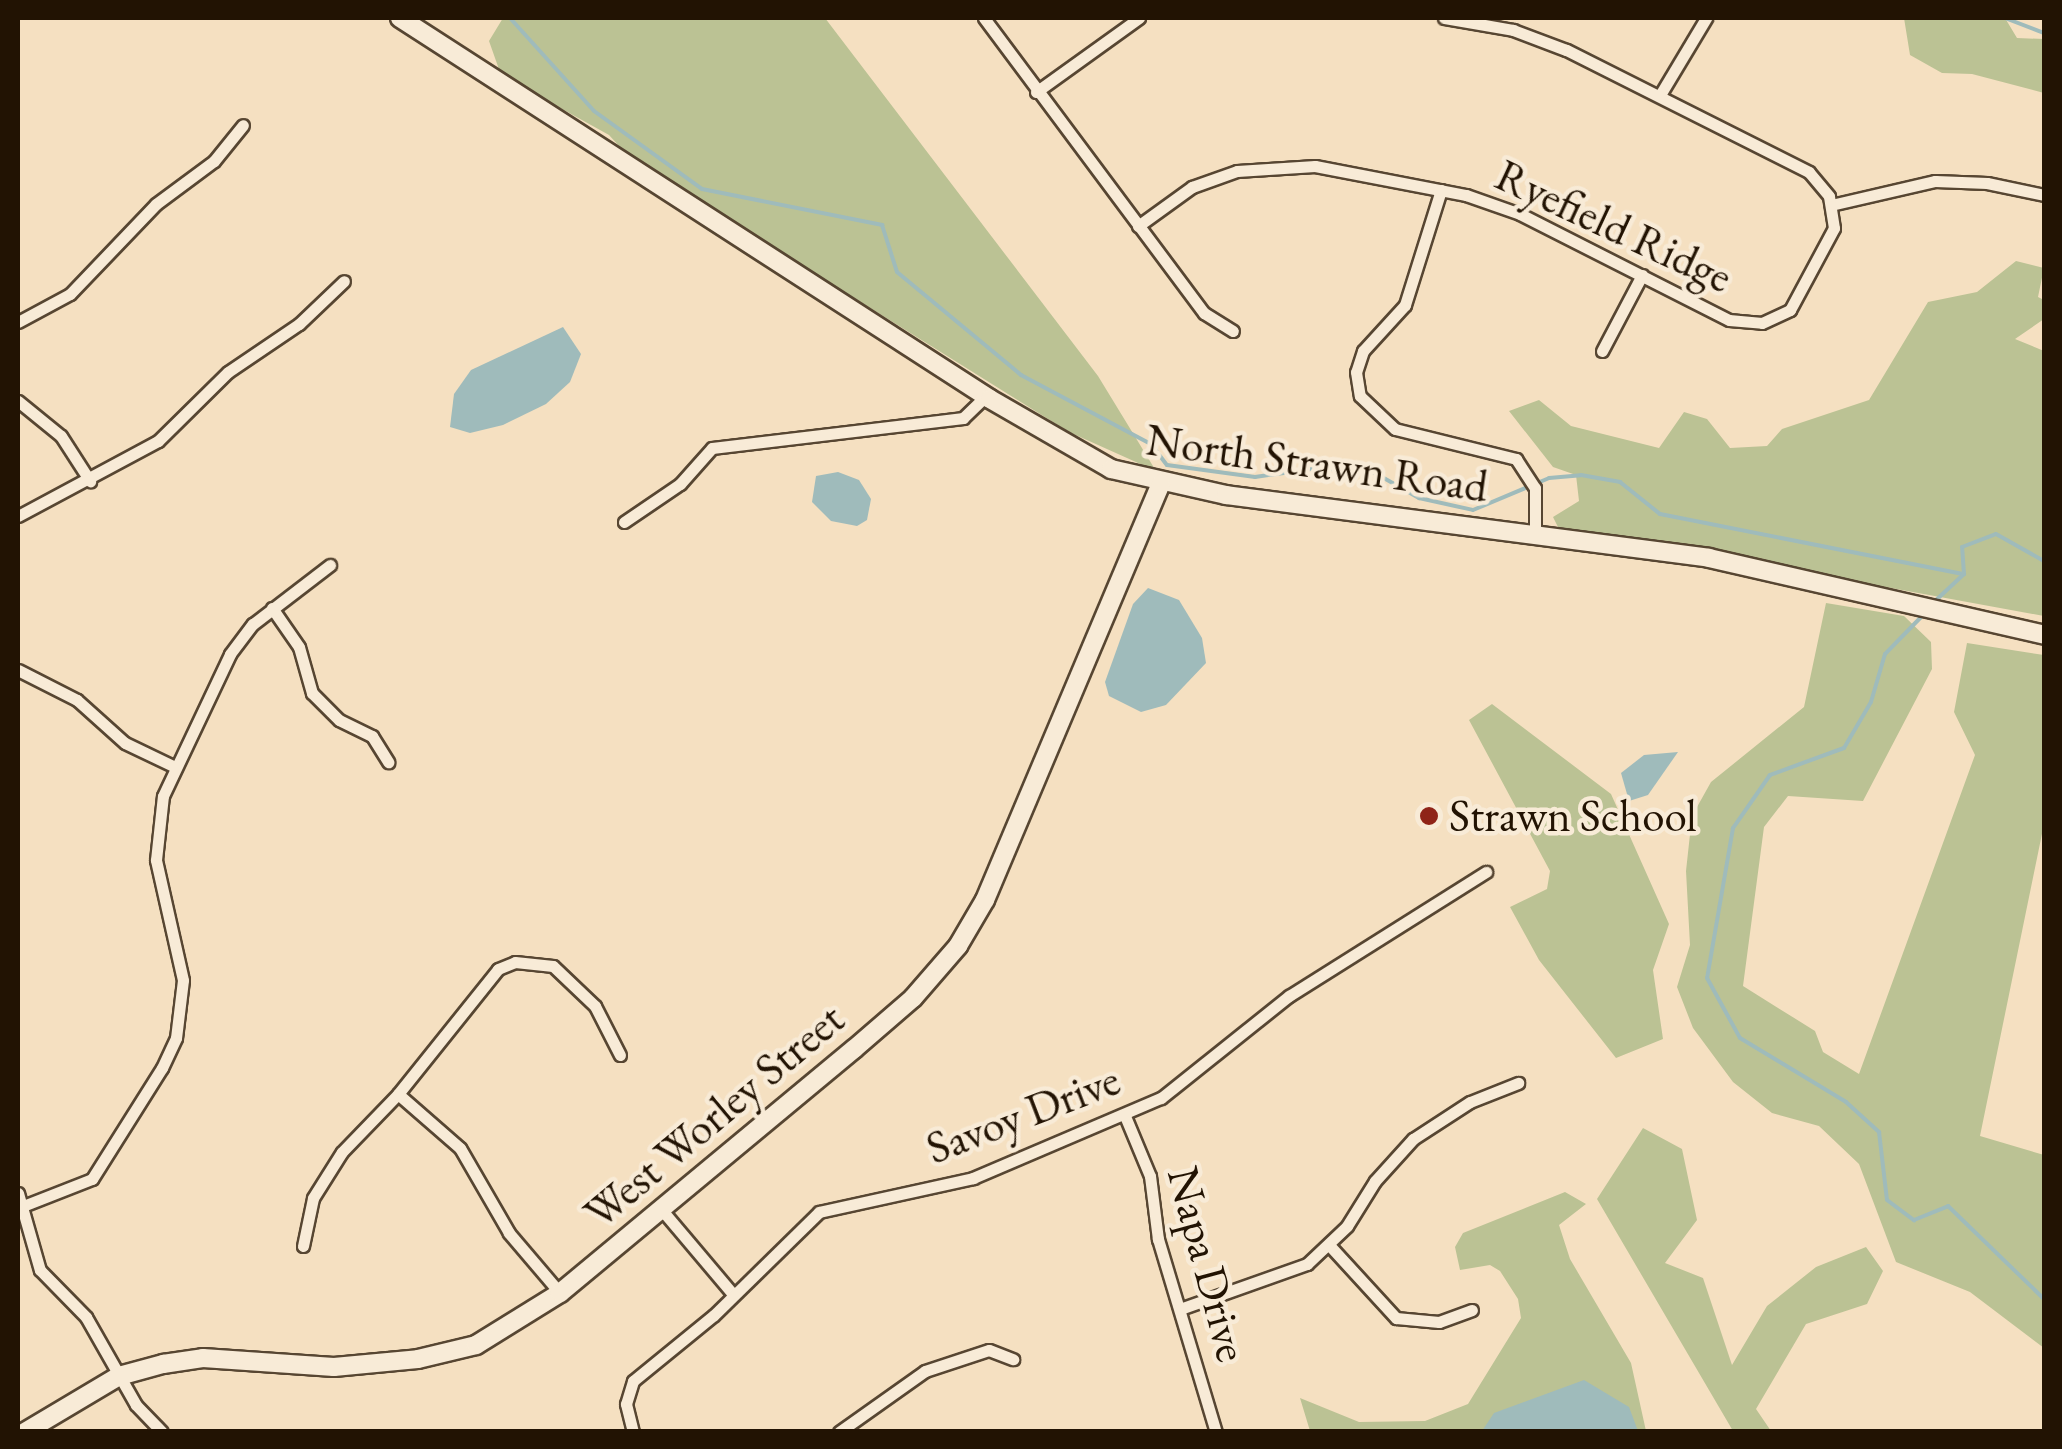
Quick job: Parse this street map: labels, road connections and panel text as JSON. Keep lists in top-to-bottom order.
{
  "streets": {
    "street": [
      "Ryefield Ridge",
      "North Strawn Road",
      "Savoy Drive",
      "West Worley Street",
      "Napa Drive"
    ]
  },
  "crossings": [
    ["North Strawn Road", "West Worley Street"],
    ["Savoy Drive", "Napa Drive"]
  ],
  "places": ["Strawn School"]
}
